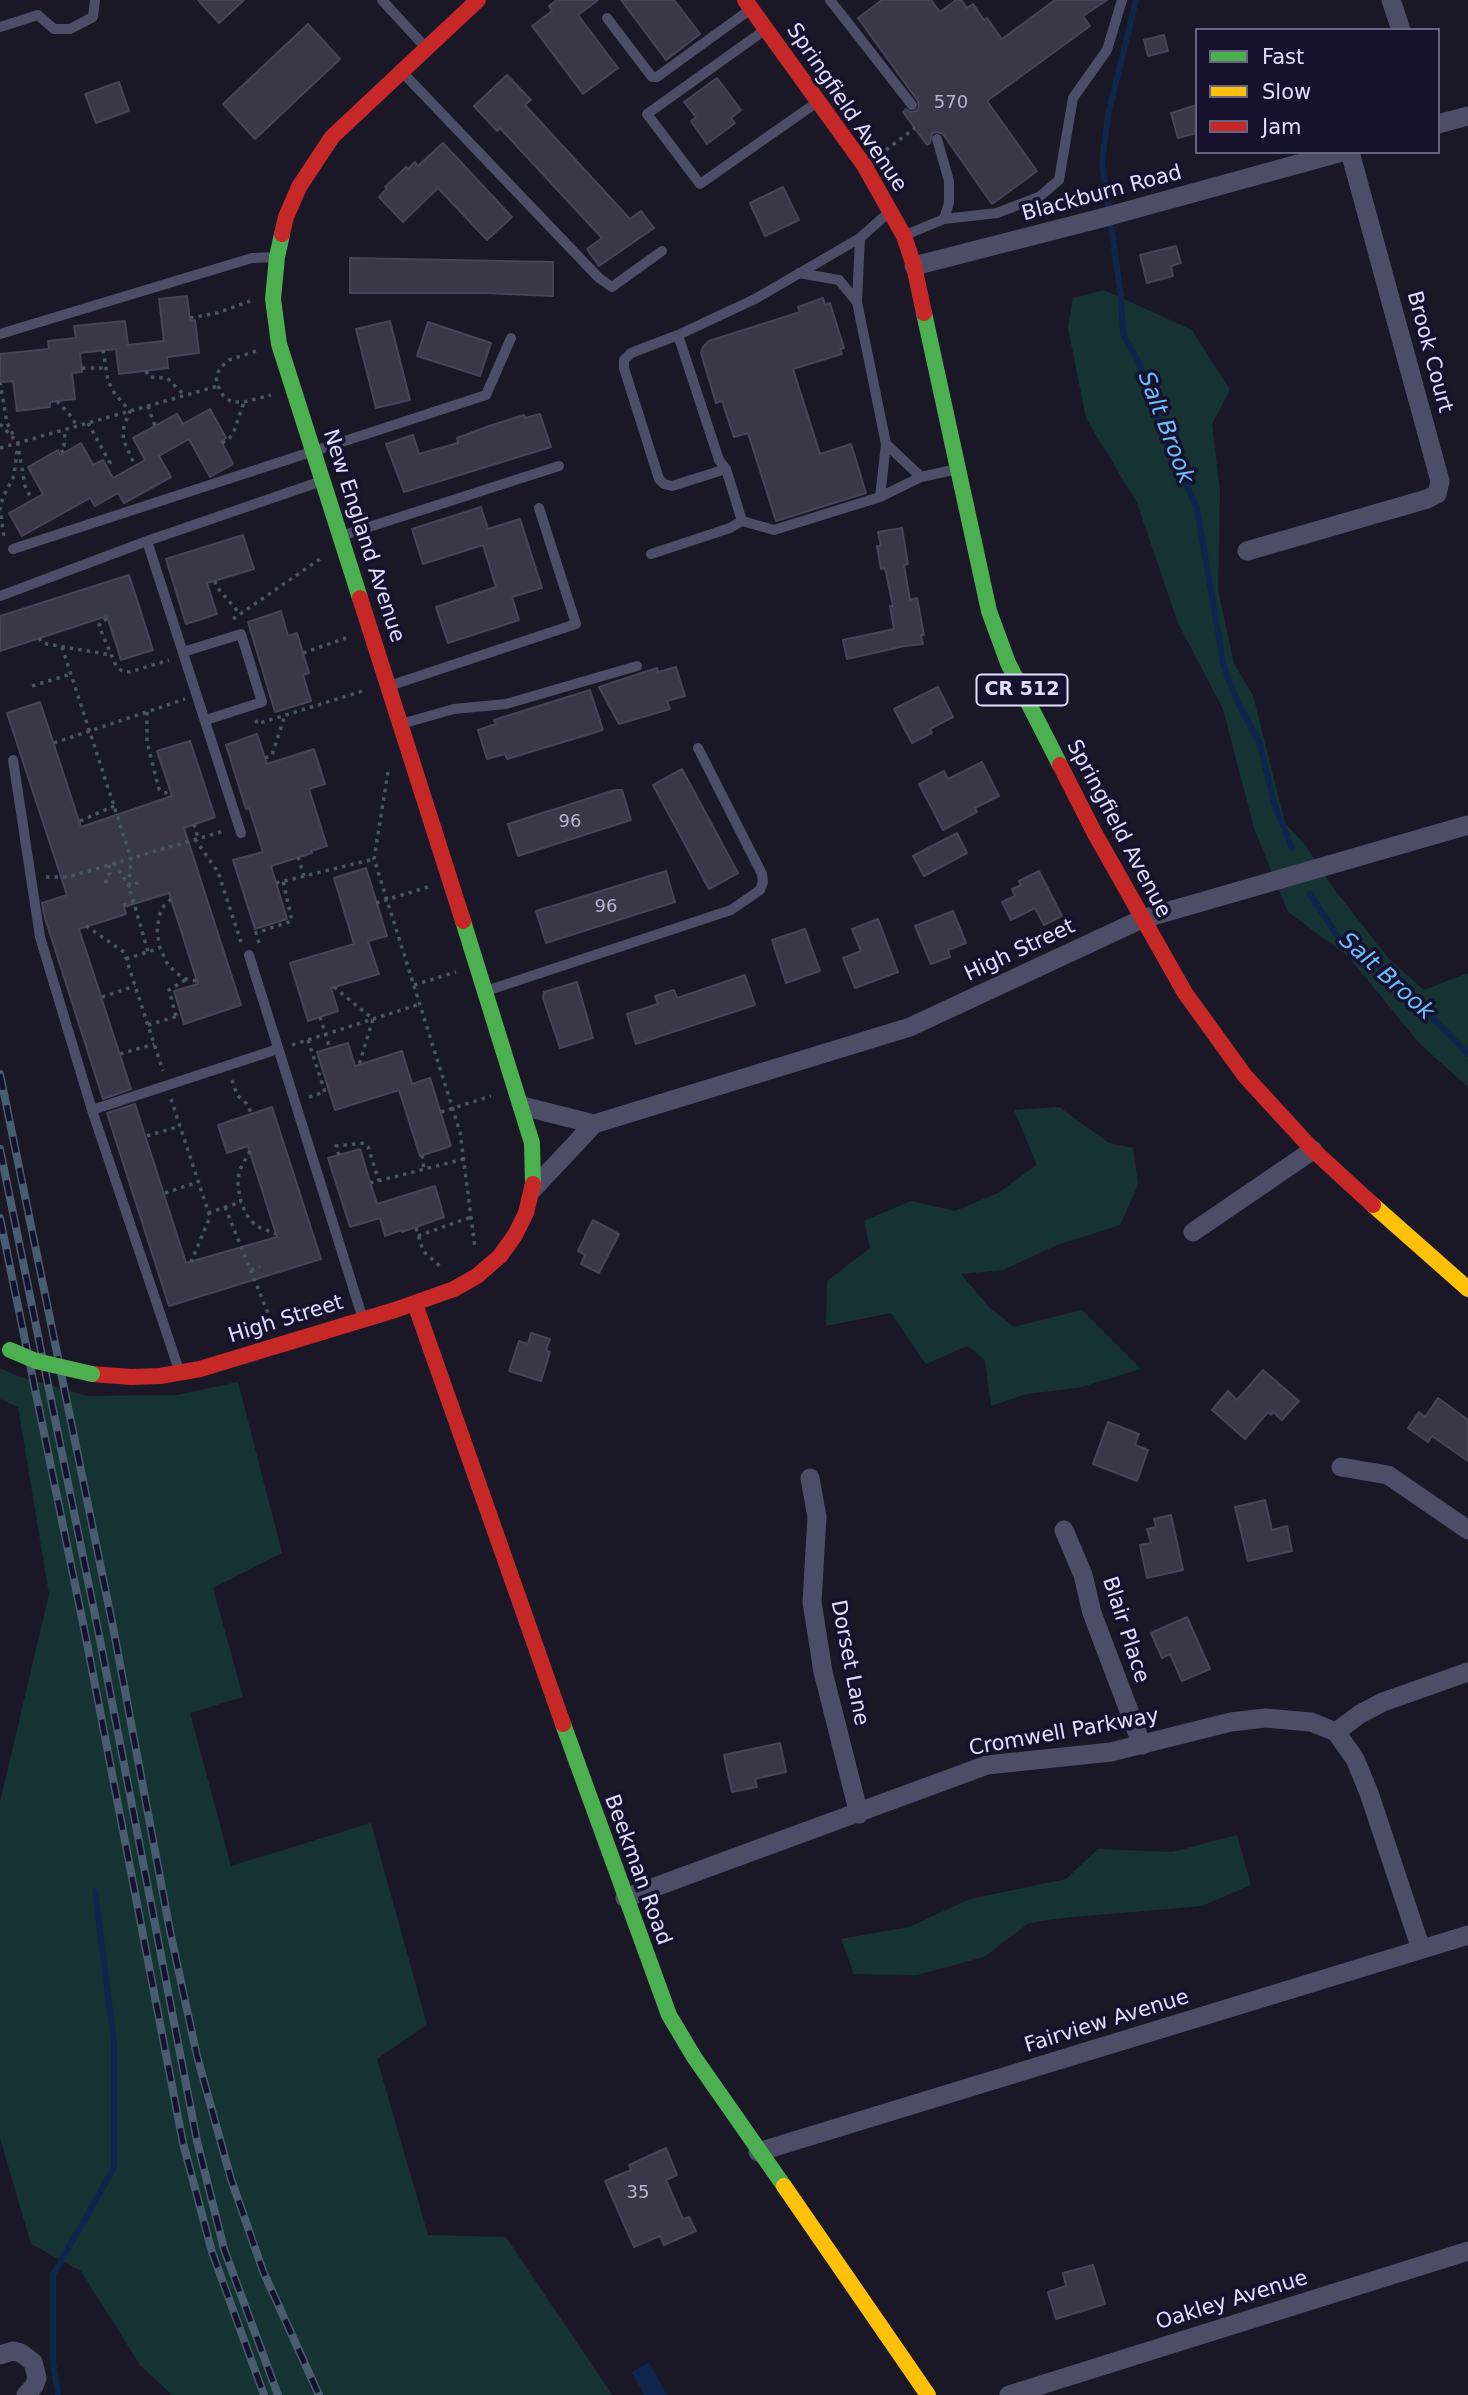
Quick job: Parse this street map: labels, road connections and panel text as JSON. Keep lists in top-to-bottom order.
{
  "streets": {
    "street": [
      "Springfield Avenue",
      "Blackburn Road",
      "Brook Court",
      "New England Avenue",
      "CR 512",
      "High Street",
      "Blair Place",
      "Dorset Lane",
      "Cromwell Parkway",
      "Beekman Road",
      "Fairview Avenue",
      "Oakley Avenue"
    ]
  },
  "crossings": [
    ["Springfield Avenue", "Blackburn Road"],
    ["Springfield Avenue", "High Street"],
    ["New England Avenue", "High Street"],
    ["High Street", "Beekman Road"],
    ["Blair Place", "Cromwell Parkway"],
    ["Dorset Lane", "Cromwell Parkway"],
    ["Cromwell Parkway", "Beekman Road"],
    ["Beekman Road", "Fairview Avenue"]
  ],
  "water": ["Salt Brook"],
  "house_numbers": [
    "570",
    "96",
    "96",
    "35"
  ],
  "legend": ["Fast", "Slow", "Jam"]
}
